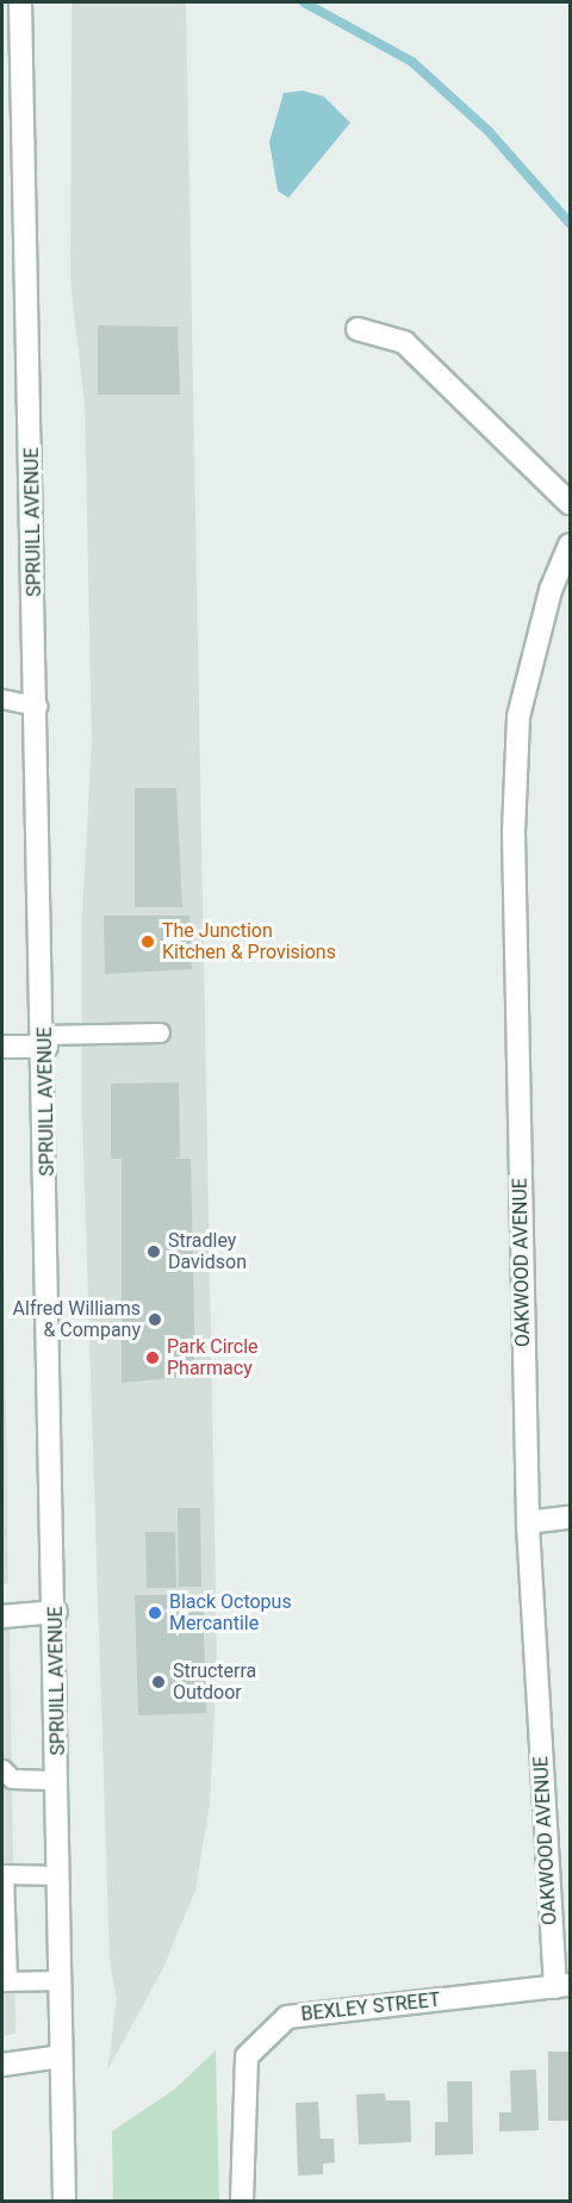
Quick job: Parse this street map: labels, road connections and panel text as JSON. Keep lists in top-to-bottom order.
{
  "streets": {
    "street": ["SPRUILL AVENUE", "OAKWOOD AVENUE", "BEXLEY STREET"]
  },
  "crossings": [
    ["OAKWOOD AVENUE", "BEXLEY STREET"]
  ],
  "places": [
    "The Junction Kitchen & Provisions",
    "Stradley Davidson",
    "Alfred Williams & Company",
    "Park Circle Pharmacy",
    "Black Octopus Mercantile",
    "Structerra Outdoor"
  ]
}
